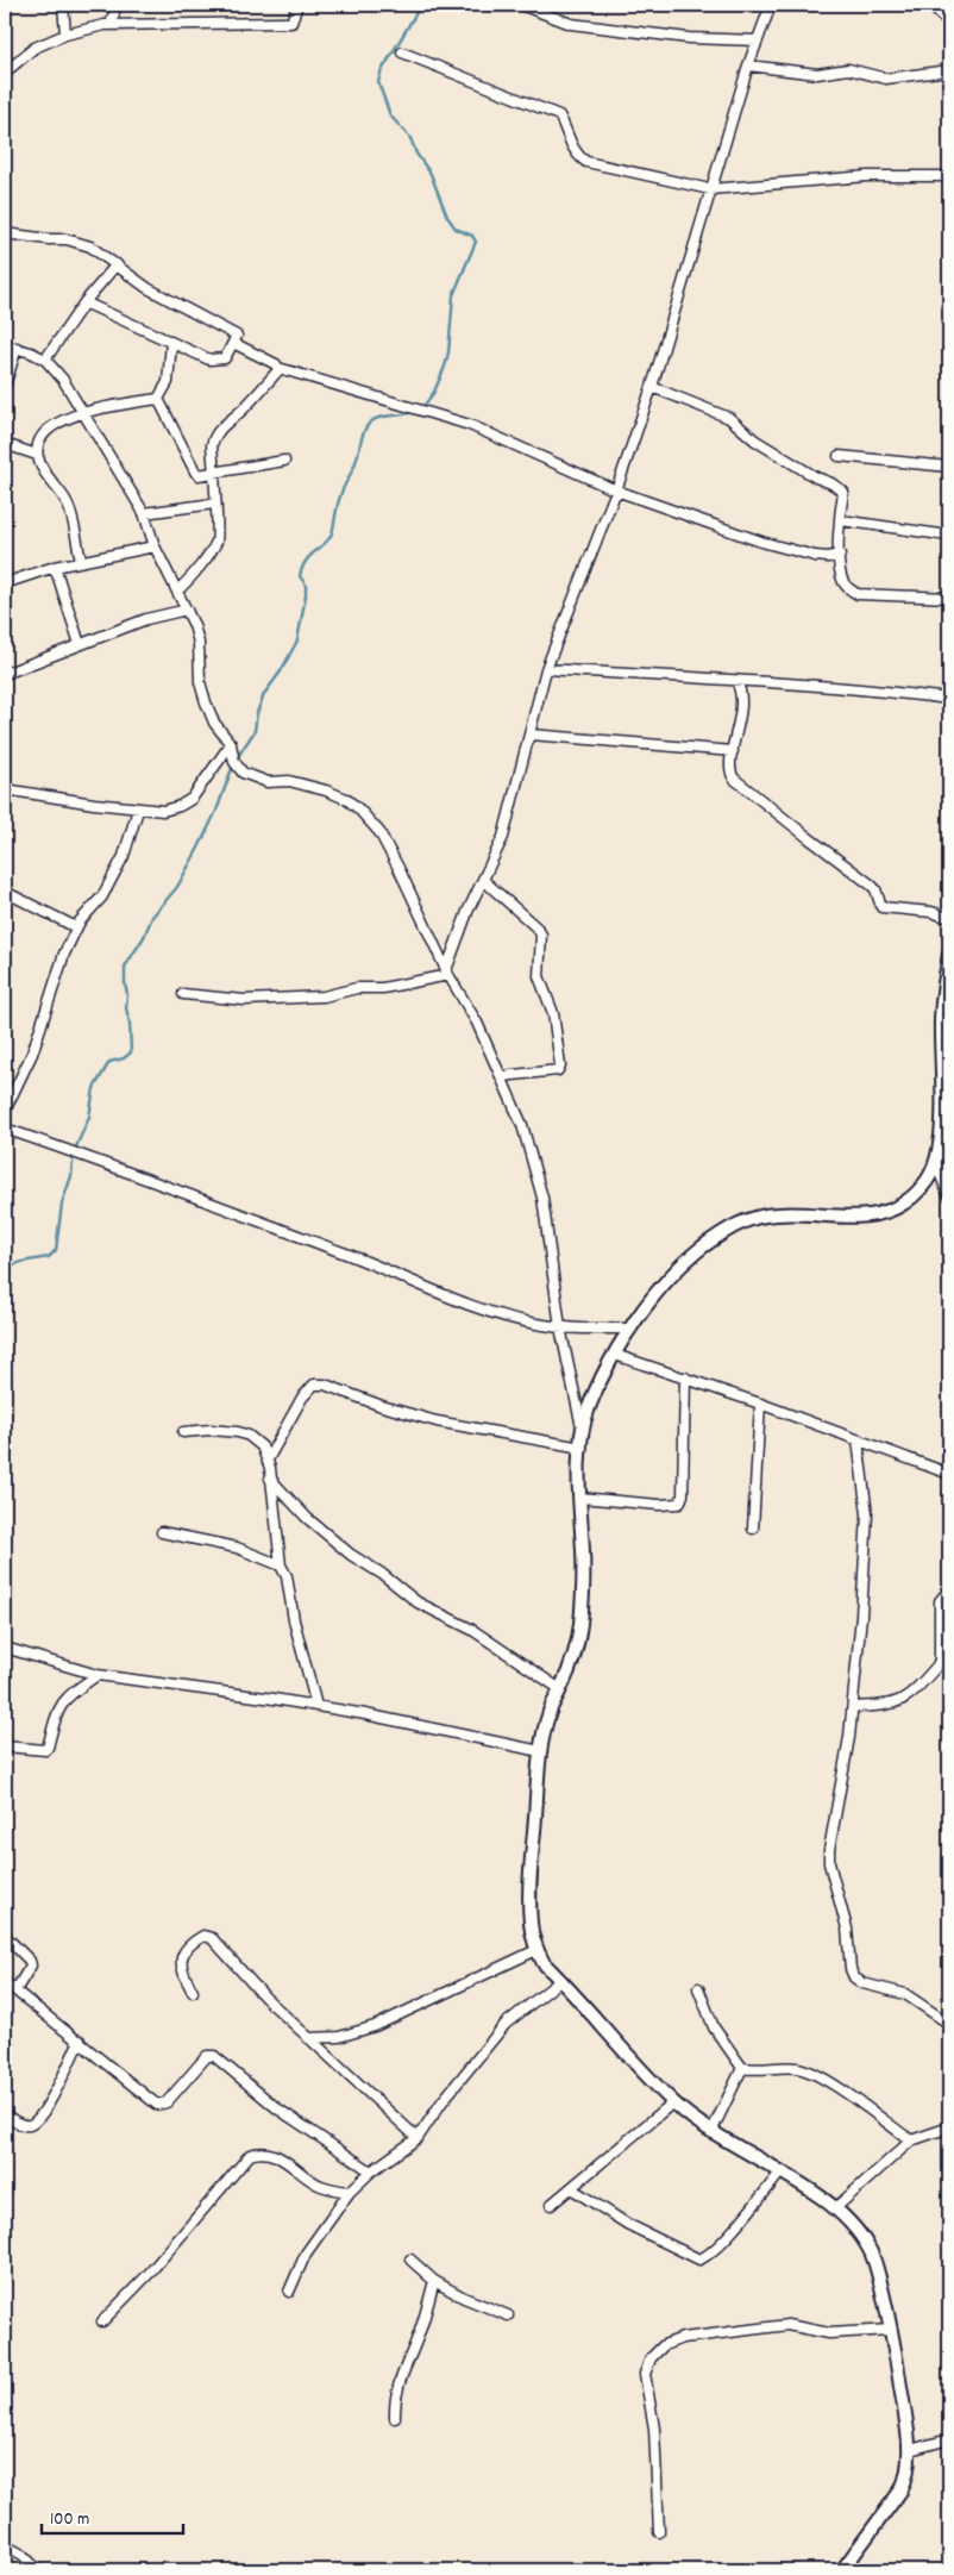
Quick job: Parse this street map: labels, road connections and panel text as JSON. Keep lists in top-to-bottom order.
{
  "scale_bar": "100 m"
}
